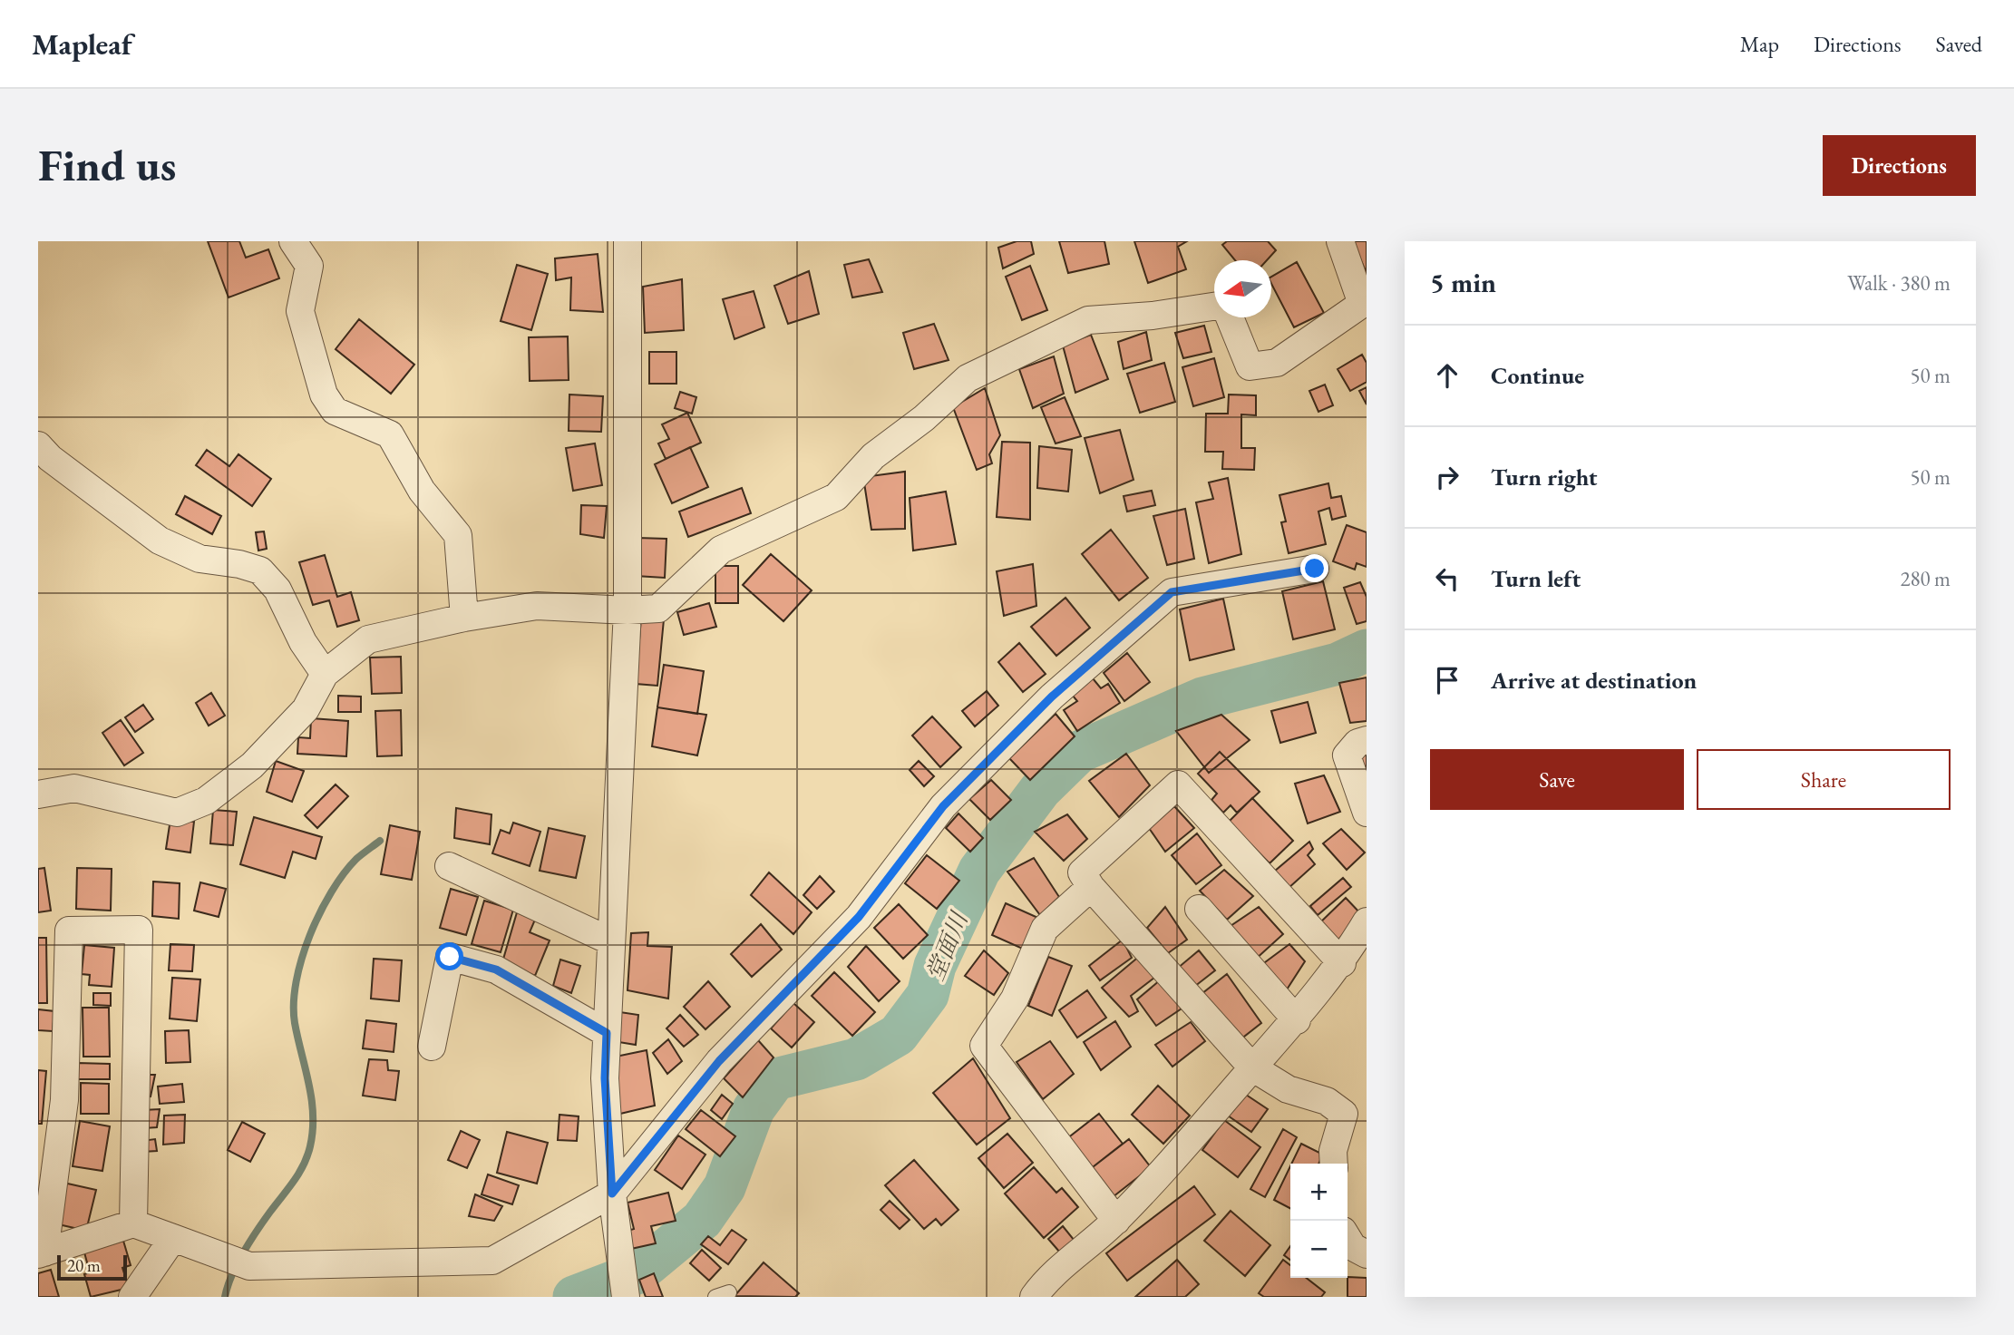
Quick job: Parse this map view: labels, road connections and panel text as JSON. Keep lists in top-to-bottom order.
{
  "water": ["堂面川"],
  "scale_bar": "20 m",
  "north": "left",
  "page": {
    "header": "Mapleaf",
    "nav": ["Map", "Directions", "Saved"],
    "buttons": [
      "Directions",
      ["Save", "Share"]
    ],
    "title": "Find us",
    "heading": ["5 min", "Walk · 380 m"],
    "list": [
      ["Continue", "50 m"],
      ["Turn right", "50 m"],
      ["Turn left", "280 m"],
      "Arrive at destination"
    ],
    "map_buttons": ["+", "−"],
    "scale": "20 m"
  }
}
